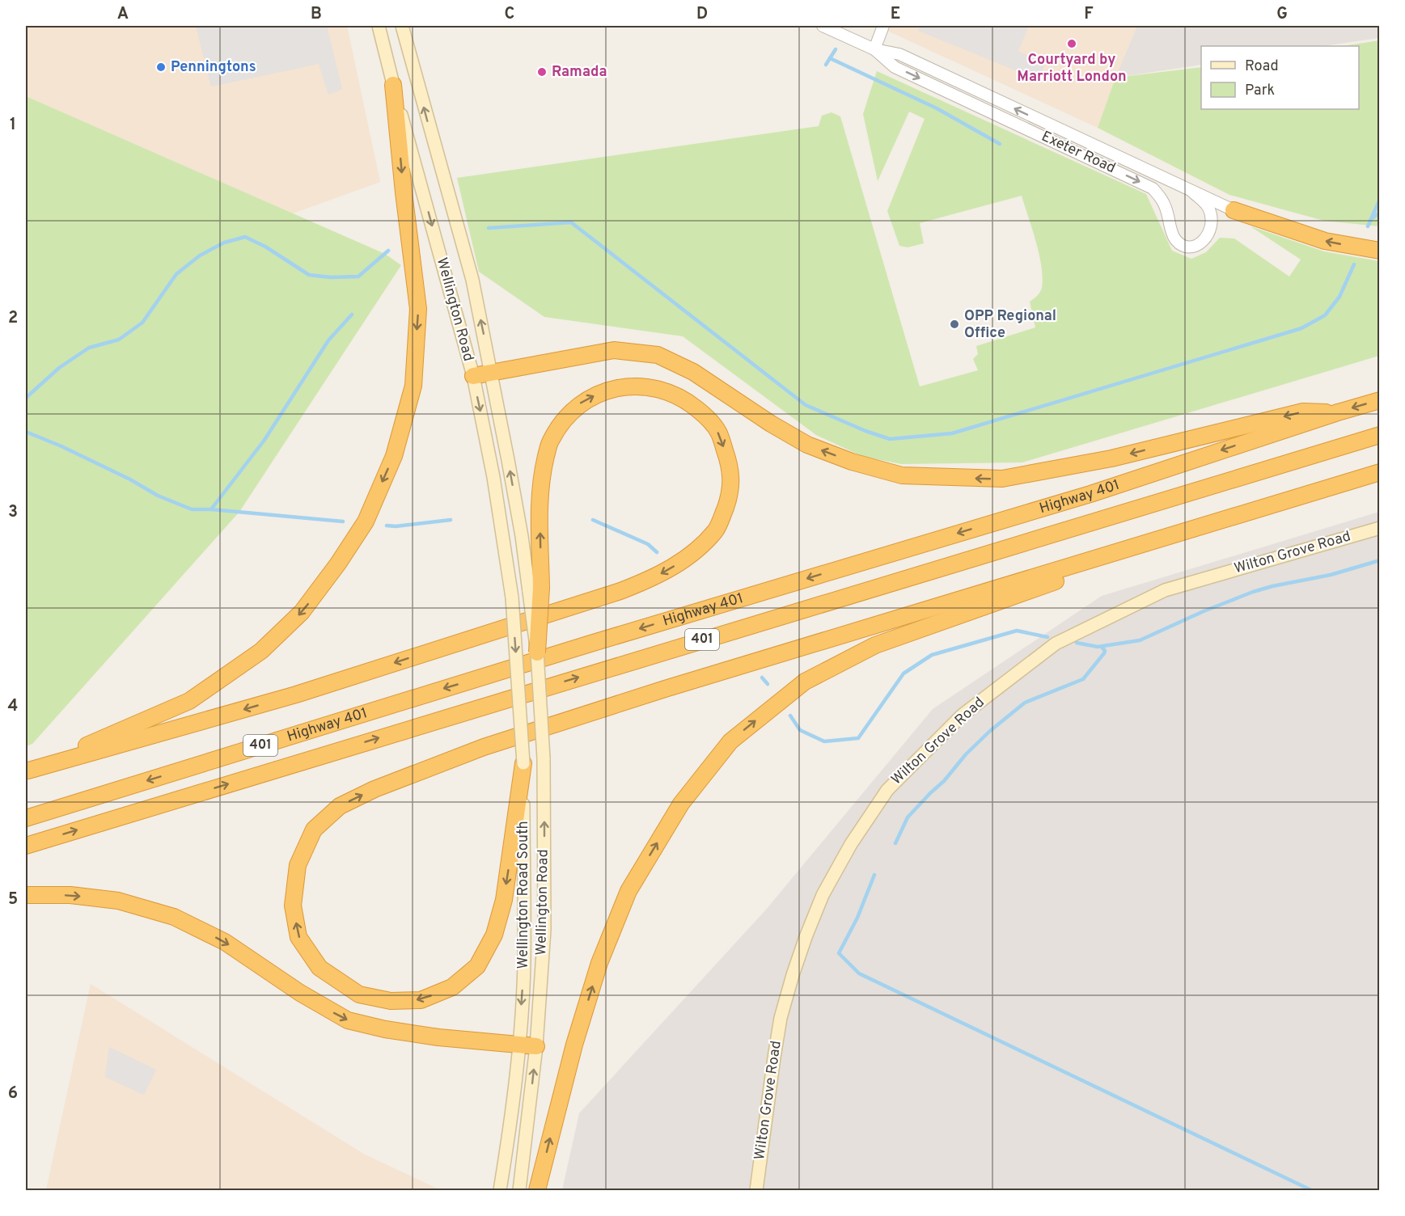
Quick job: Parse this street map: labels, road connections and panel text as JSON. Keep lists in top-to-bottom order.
{
  "streets": {
    "highway": ["Highway 401", "401"],
    "main road": ["Wellington Road", "Wilton Grove Road", "Wellington Road South"],
    "street": ["Exeter Road"]
  },
  "crossings": [
    ["Wellington Road", "Wellington Road South"]
  ],
  "one_way": ["Wellington Road South"],
  "places": [
    "Courtyard by Marriott London",
    "Penningtons",
    "Ramada",
    "OPP Regional Office"
  ],
  "legend": ["Road", "Park"],
  "grid": {
    "columns": [
      "A",
      "B",
      "C",
      "D",
      "E",
      "F",
      "G"
    ],
    "rows": [
      "1",
      "2",
      "3",
      "4",
      "5",
      "6"
    ]
  }
}
